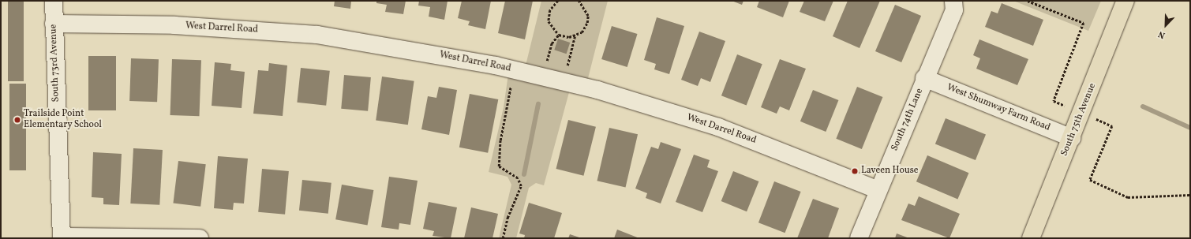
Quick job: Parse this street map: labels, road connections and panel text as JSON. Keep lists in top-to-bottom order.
{
  "streets": {
    "main road": ["South 75th Avenue"],
    "street": [
      "West Darrel Road",
      "South 73rd Avenue",
      "West Shumway Farm Road",
      "South 74th Lane"
    ]
  },
  "crossings": [
    ["West Darrel Road", "South 73rd Avenue"],
    ["West Darrel Road", "South 74th Lane"],
    ["West Shumway Farm Road", "South 74th Lane"],
    ["West Shumway Farm Road", "South 75th Avenue"]
  ],
  "places": ["Trailside Point Elementary School", "Laveen House"],
  "north": "bottom left"
}
